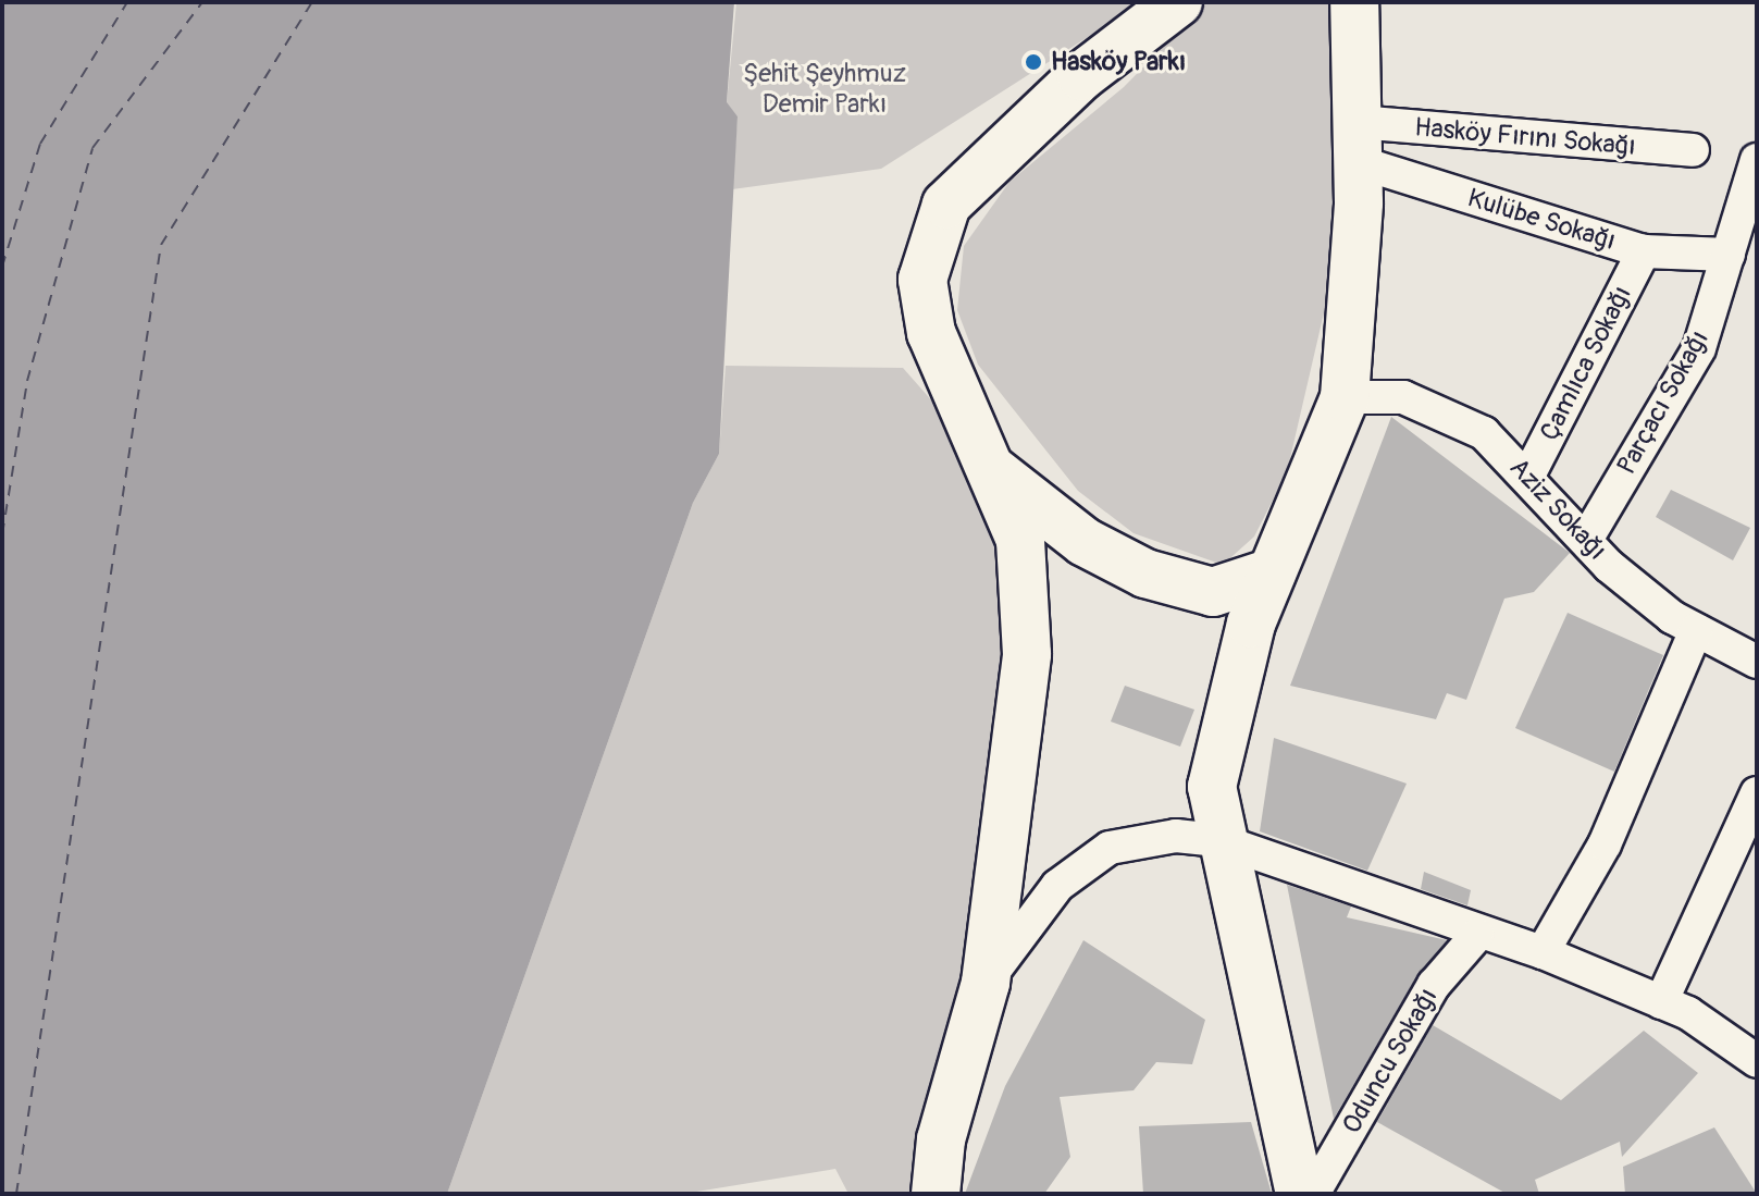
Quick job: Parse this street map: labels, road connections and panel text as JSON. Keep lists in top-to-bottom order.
{
  "streets": {
    "street": [
      "Hasköy Fırını Sokağı",
      "Kulübe Sokağı",
      "Çamlıca Sokağı",
      "Parçacı Sokağı",
      "Aziz Sokağı",
      "Oduncu Sokağı"
    ]
  },
  "crossings": [
    ["Hasköy Fırını Sokağı", "Kulübe Sokağı"],
    ["Kulübe Sokağı", "Çamlıca Sokağı"],
    ["Kulübe Sokağı", "Parçacı Sokağı"],
    ["Çamlıca Sokağı", "Aziz Sokağı"],
    ["Parçacı Sokağı", "Aziz Sokağı"]
  ],
  "parks": ["Şehit Şeyhmuz Demir Parkı"],
  "places": ["Hasköy Parkı"]
}
